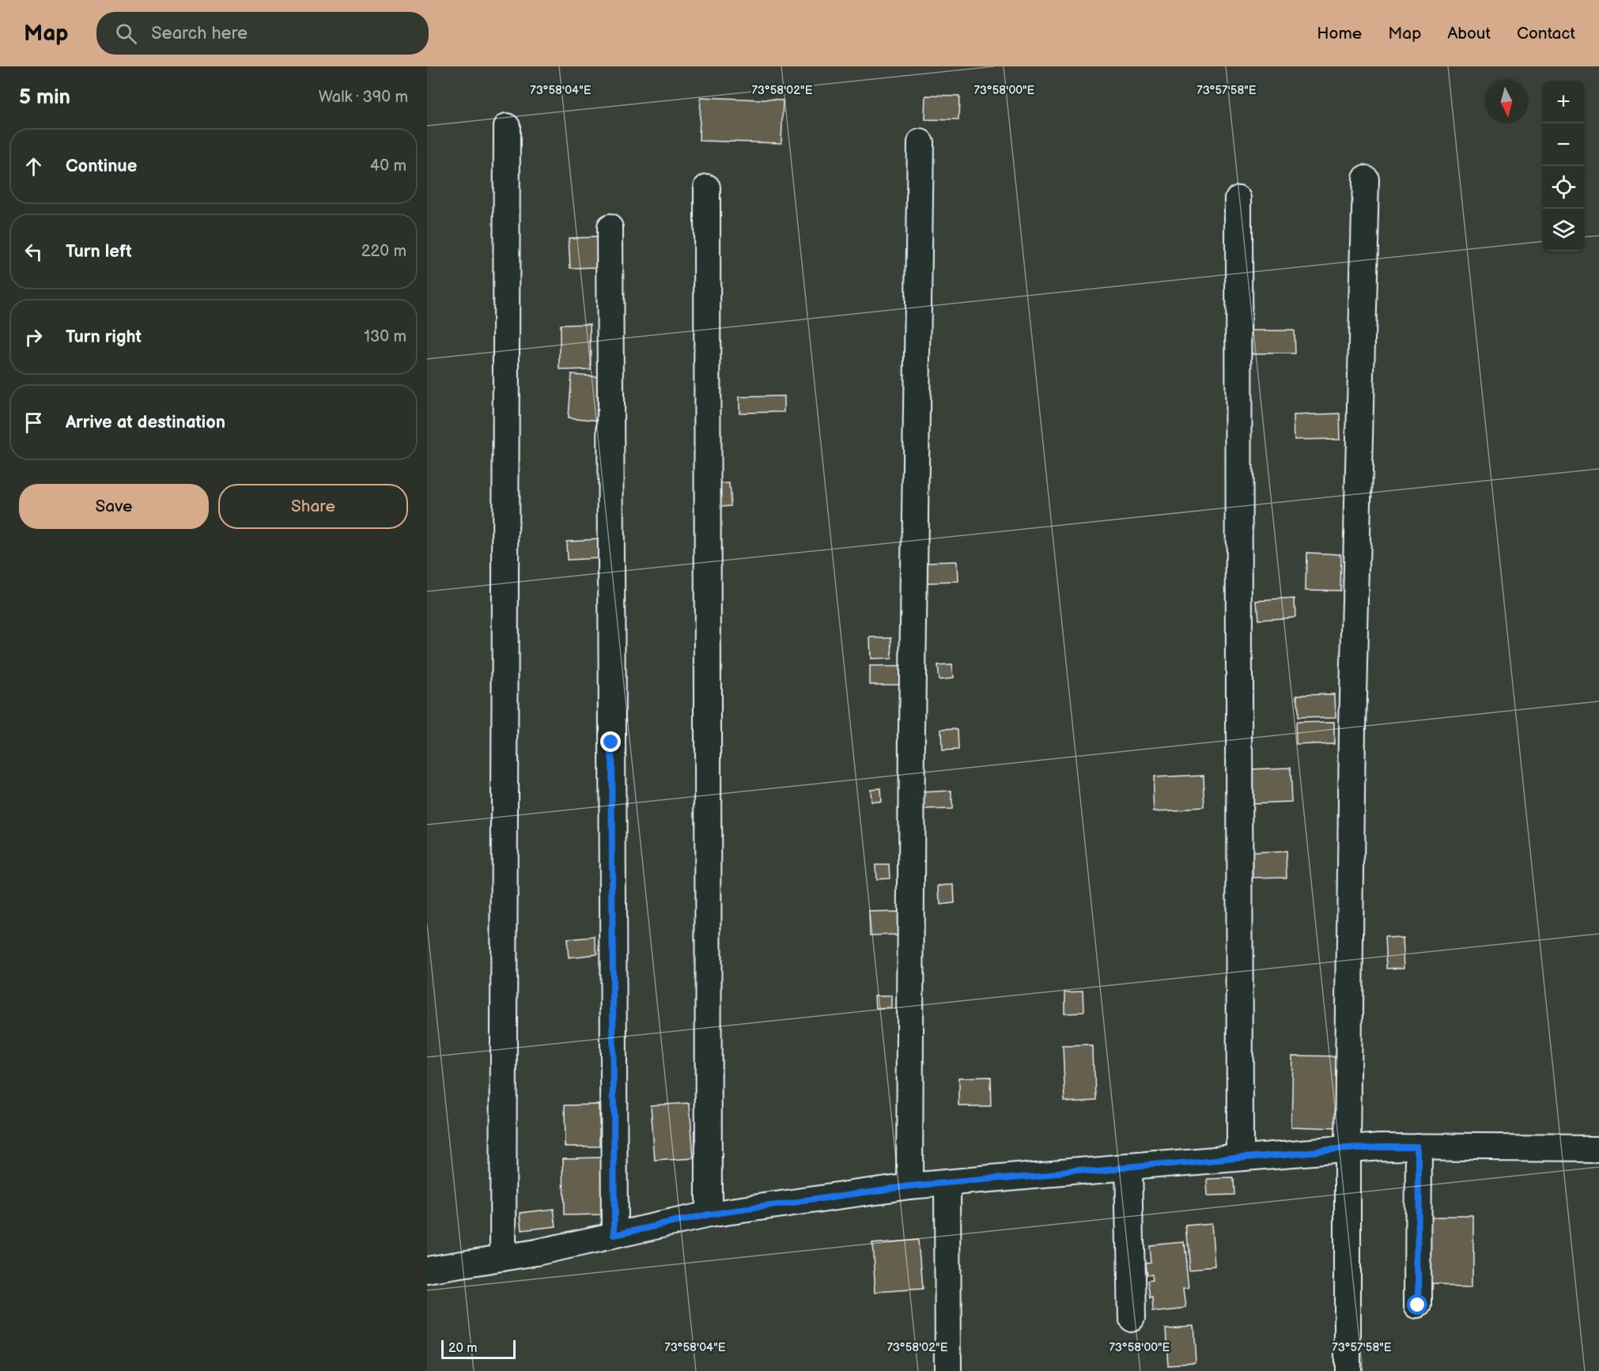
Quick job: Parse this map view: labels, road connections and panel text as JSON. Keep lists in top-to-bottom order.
{
  "scale_bar": "20 m",
  "north": "bottom",
  "page": {
    "header": "Map",
    "search": "Search here",
    "nav": [
      "Home",
      "Map",
      "About",
      "Contact"
    ],
    "heading": ["5 min", "Walk · 390 m"],
    "map_buttons": ["+", "−"],
    "list": [
      ["Continue", "40 m"],
      ["Turn left", "220 m"],
      ["Turn right", "130 m"],
      "Arrive at destination"
    ],
    "buttons": ["Save", "Share"],
    "scale": "20 m"
  },
  "coordinates": [
    "73°58'04\"E",
    "73°58'02\"E",
    "73°58'00\"E",
    "73°57'58\"E"
  ]
}
